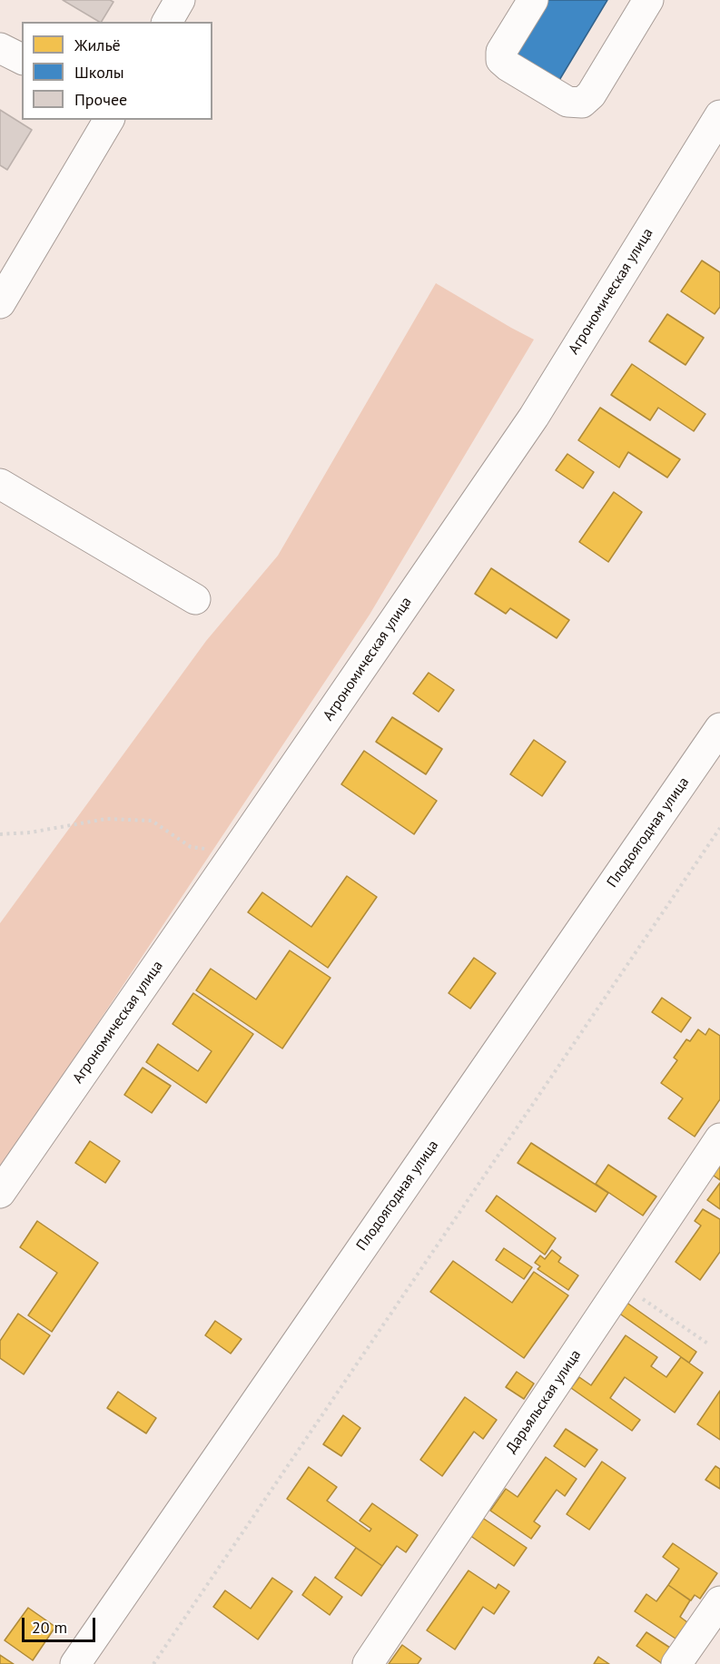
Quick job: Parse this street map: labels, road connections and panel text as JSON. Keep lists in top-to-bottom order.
{
  "streets": {
    "street": ["Агрономическая улица", "Плодоягодная улица", "Дарьяльская улица"]
  },
  "legend": ["Жильё", "Школы", "Прочее"],
  "scale_bar": "20 m"
}
